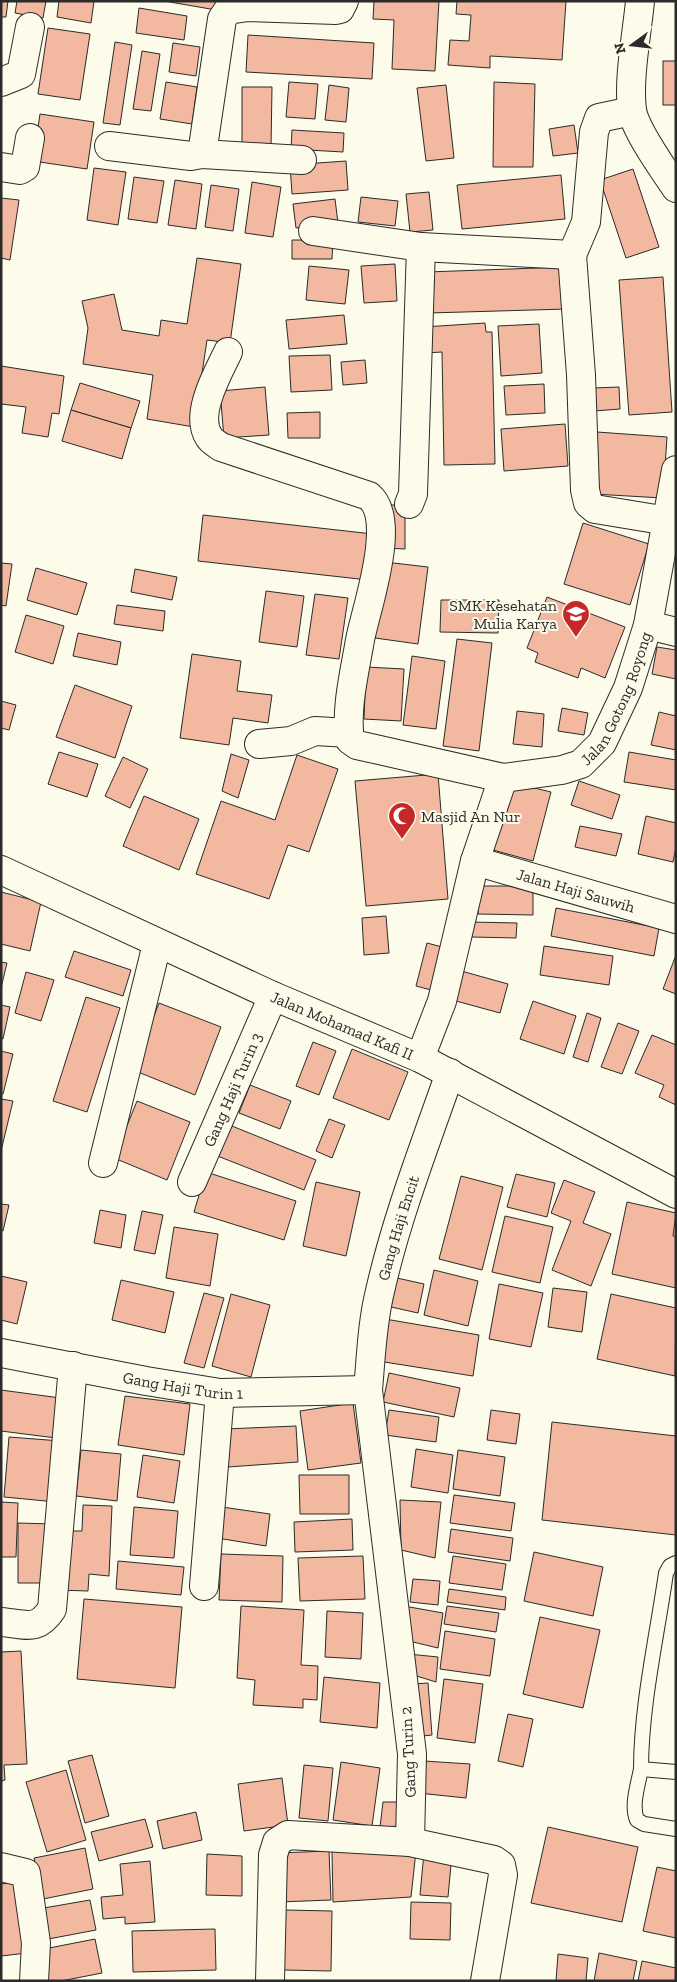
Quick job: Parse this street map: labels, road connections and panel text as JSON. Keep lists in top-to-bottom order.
{
  "streets": {
    "street": [
      "Jalan Gotong Royong",
      "Jalan Haji Sauwih",
      "Jalan Mohamad Kafi II",
      "Gang Haji Turin 3",
      "Gang Haji Encit",
      "Gang Haji Turin 1",
      "Gang Turin 2"
    ]
  },
  "crossings": [
    ["Jalan Mohamad Kafi II", "Gang Haji Turin 3"],
    ["Jalan Mohamad Kafi II", "Gang Haji Encit"],
    ["Gang Haji Encit", "Gang Haji Turin 1"],
    ["Gang Haji Encit", "Gang Turin 2"],
    ["Gang Haji Turin 1", "Gang Turin 2"]
  ],
  "places": {
    "school or university": ["SMK Kesehatan Mulia Karya"],
    "mosque": ["Masjid An Nur"]
  },
  "north": "left"
}
